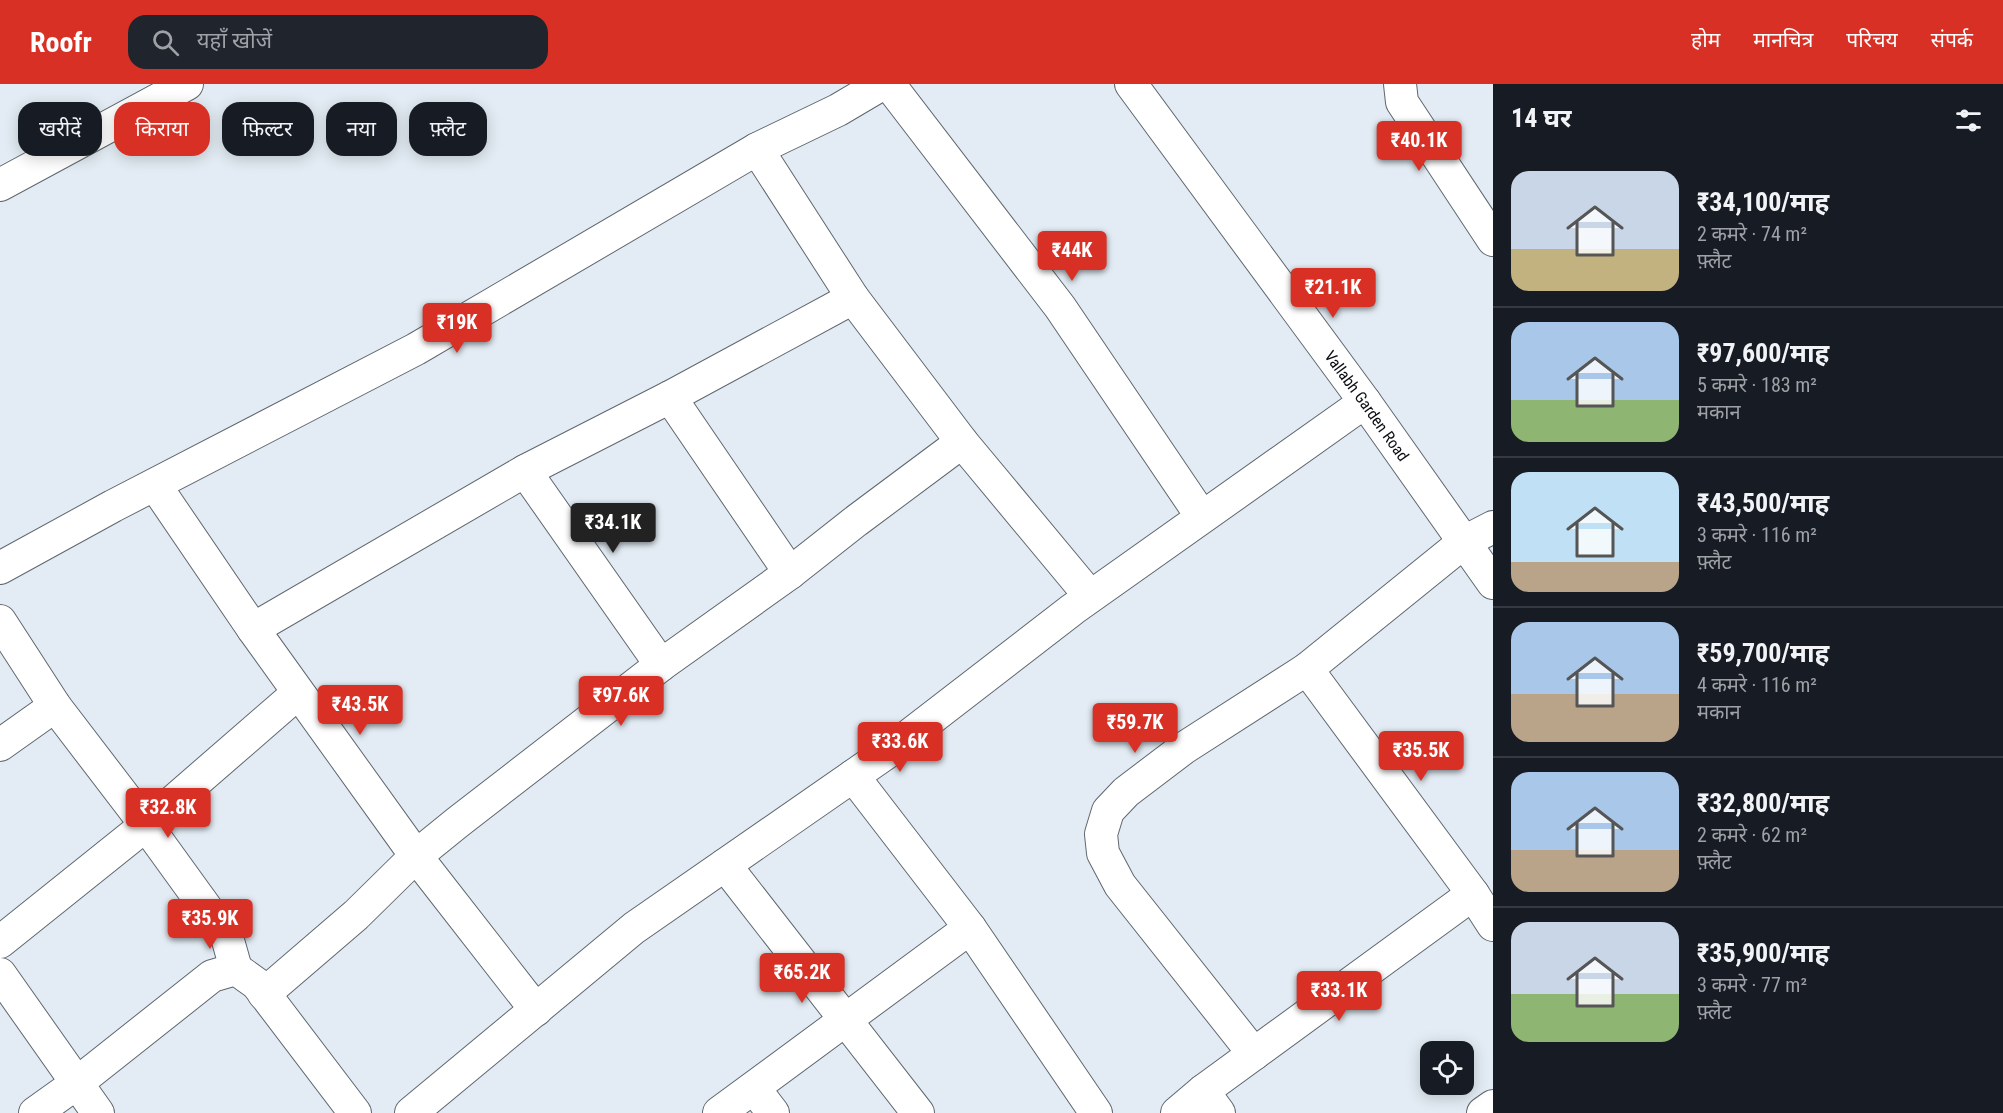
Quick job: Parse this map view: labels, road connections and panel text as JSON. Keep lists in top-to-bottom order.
{
  "streets": {
    "street": ["Vallabh Garden Road"]
  },
  "page": {
    "header": "Roofr",
    "search": "यहाँ खोजें",
    "nav": [
      "होम",
      "मानचित्र",
      "परिचय",
      "संपर्क"
    ],
    "heading": "14 घर",
    "chip": [
      "खरीदें",
      "किराया",
      "फ़िल्टर",
      "नया",
      "फ़्लैट"
    ],
    "price": [
      "₹40.1K",
      "₹44K",
      "₹21.1K",
      "₹19K",
      "₹34.1K",
      "₹97.6K",
      "₹43.5K",
      "₹59.7K",
      "₹33.6K",
      "₹35.5K",
      "₹32.8K",
      "₹35.9K",
      "₹65.2K",
      "₹33.1K"
    ],
    "list": [
      {
        "name": "₹34,100/माह",
        "note": "2 कमरे · 74 m² · फ़्लैट"
      },
      {
        "name": "₹97,600/माह",
        "note": "5 कमरे · 183 m² · मकान"
      },
      {
        "name": "₹43,500/माह",
        "note": "3 कमरे · 116 m² · फ़्लैट"
      },
      {
        "name": "₹59,700/माह",
        "note": "4 कमरे · 116 m² · मकान"
      },
      {
        "name": "₹32,800/माह",
        "note": "2 कमरे · 62 m² · फ़्लैट"
      },
      {
        "name": "₹35,900/माह",
        "note": "3 कमरे · 77 m² · फ़्लैट"
      }
    ]
  }
}
